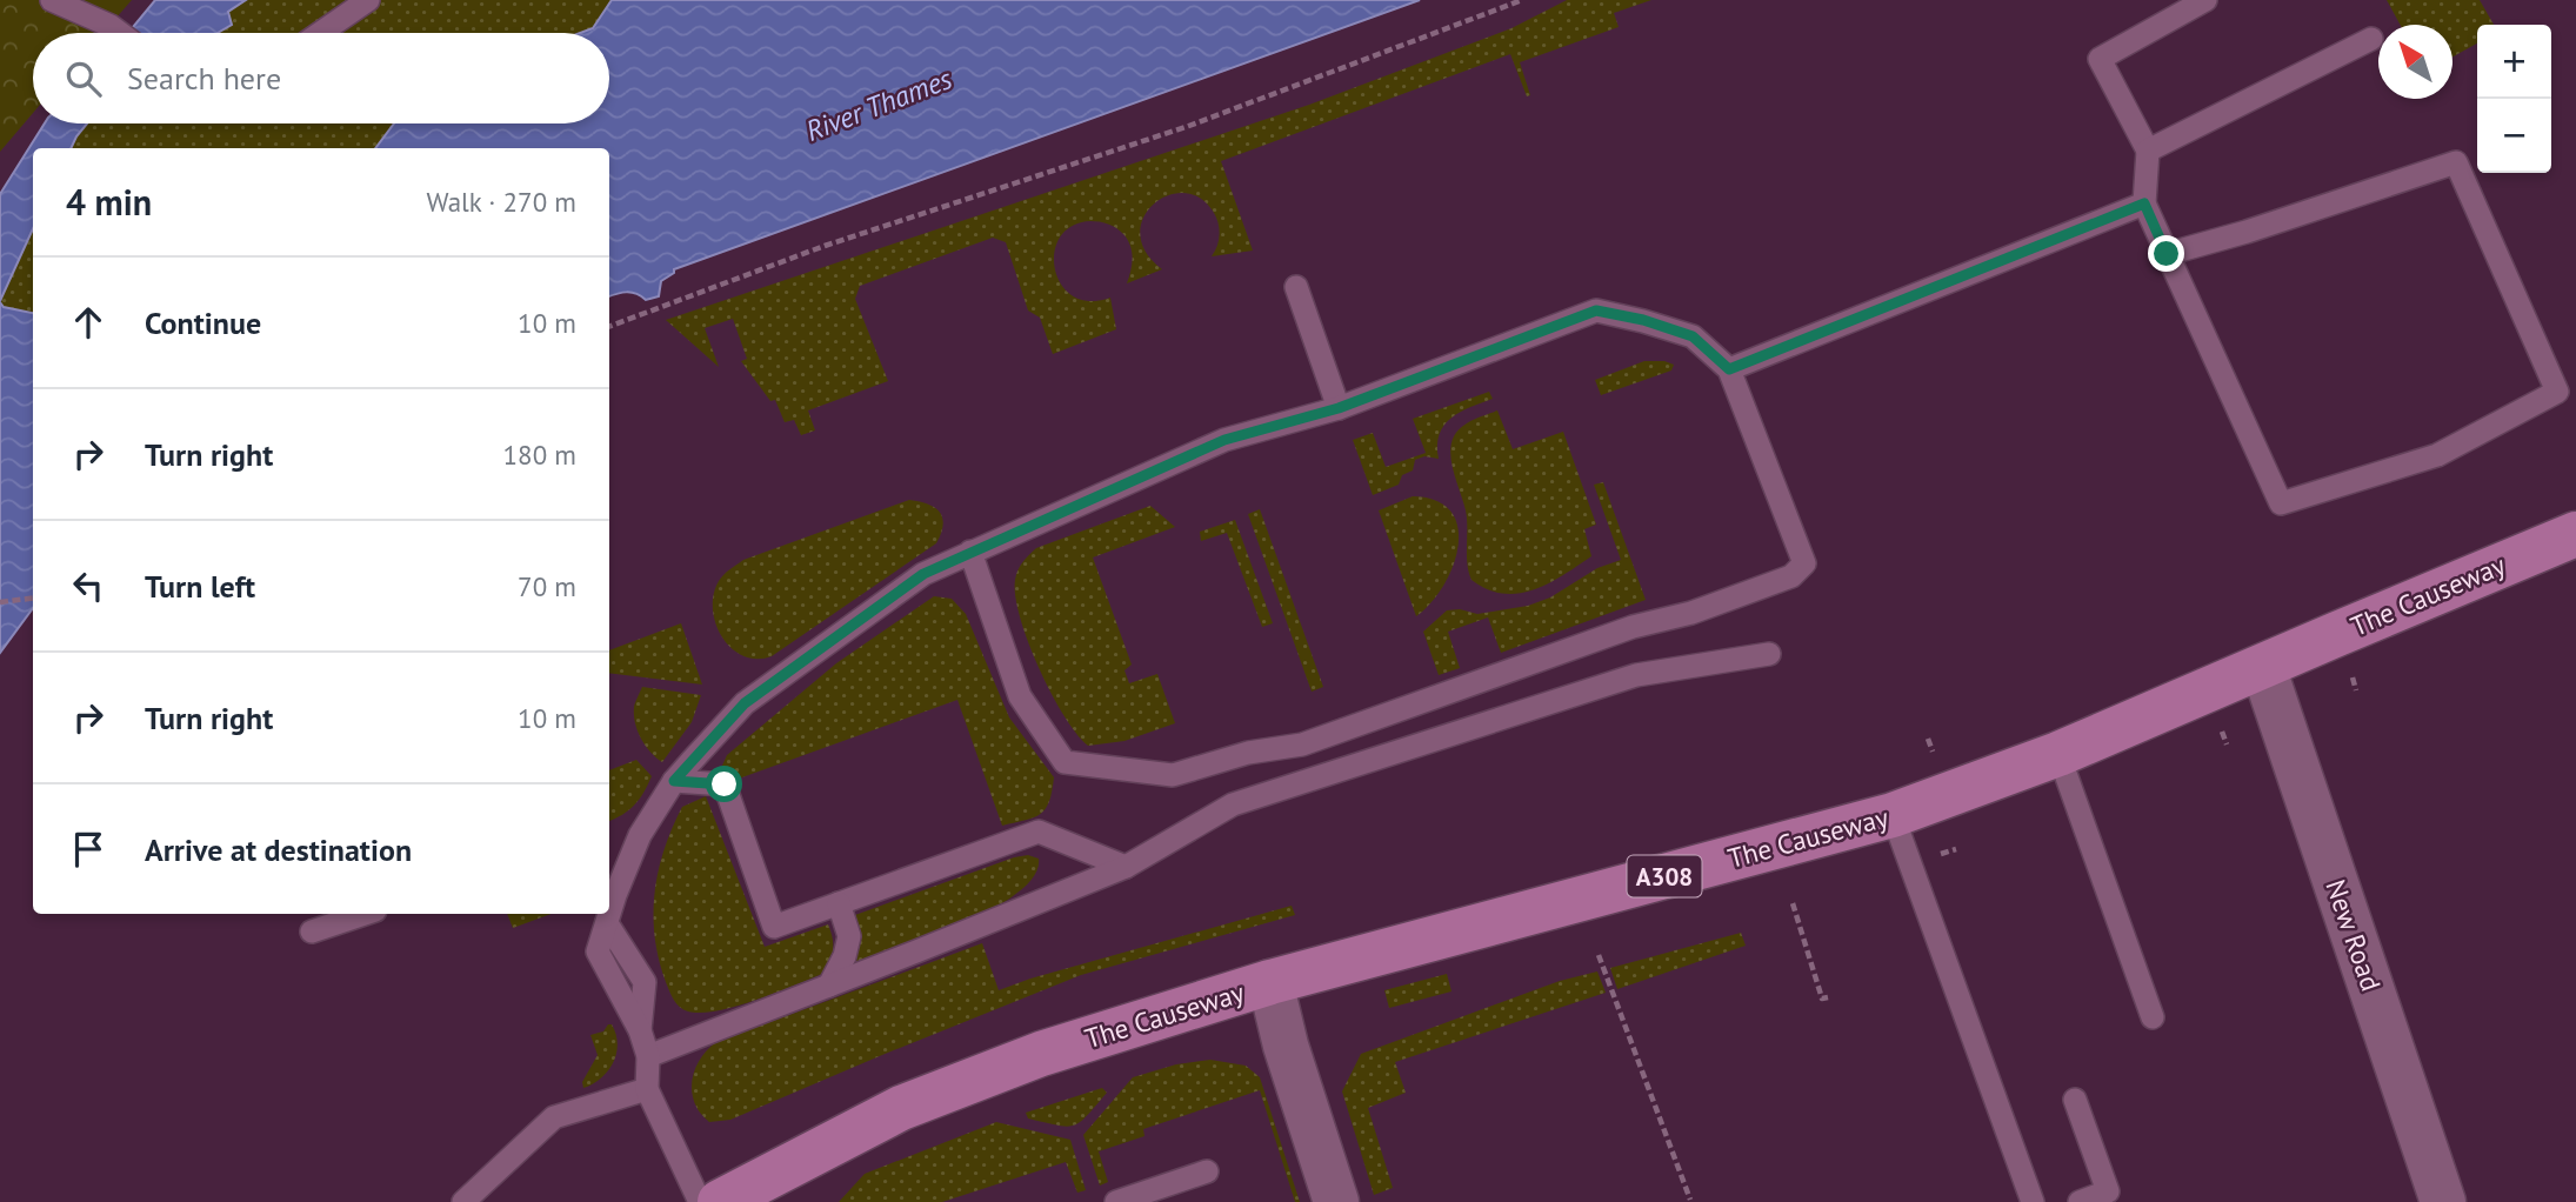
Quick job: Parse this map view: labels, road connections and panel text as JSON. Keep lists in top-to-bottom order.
{
  "streets": {
    "main road": ["The Causeway", "A308"],
    "street": ["New Road"]
  },
  "crossings": [
    ["The Causeway", "New Road"]
  ],
  "water": ["River Thames"],
  "north": "top left",
  "page": {
    "map_buttons": ["+", "−"],
    "search": "Search here",
    "heading": ["4 min", "Walk · 270 m"],
    "list": [
      ["Continue", "10 m"],
      ["Turn right", "180 m"],
      ["Turn left", "70 m"],
      ["Turn right", "10 m"],
      "Arrive at destination"
    ]
  }
}
